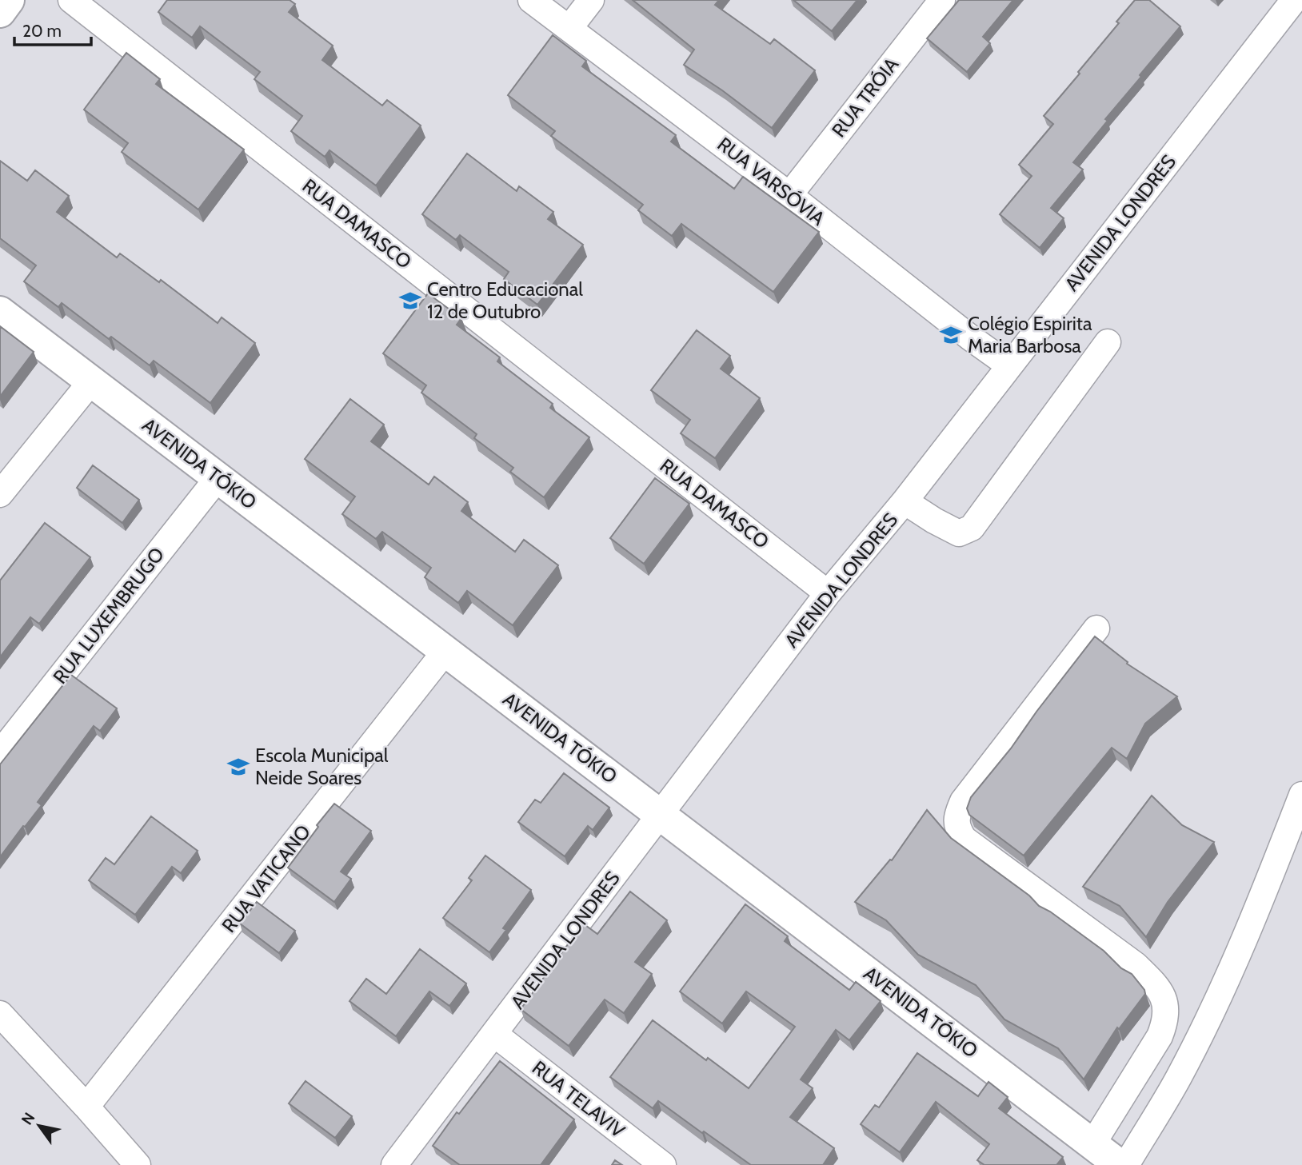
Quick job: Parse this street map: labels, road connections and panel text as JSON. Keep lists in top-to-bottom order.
{
  "streets": {
    "street": [
      "RUA TRÓIA",
      "RUA VARSÓVIA",
      "AVENIDA LONDRES",
      "RUA DAMASCO",
      "AVENIDA TÓKIO",
      "RUA LUXEMBRUGO",
      "RUA VATICANO",
      "RUA TELAVIV"
    ]
  },
  "crossings": [
    ["RUA TRÓIA", "RUA VARSÓVIA"],
    ["RUA VARSÓVIA", "AVENIDA LONDRES"],
    ["AVENIDA LONDRES", "RUA DAMASCO"],
    ["AVENIDA LONDRES", "AVENIDA TÓKIO"],
    ["AVENIDA LONDRES", "RUA TELAVIV"],
    ["AVENIDA TÓKIO", "RUA LUXEMBRUGO"],
    ["AVENIDA TÓKIO", "RUA VATICANO"]
  ],
  "places": {
    "school or university": ["Centro Educacional 12 de Outubro", "Colégio Espirita Maria Barbosa", "Escola Municipal Neide Soares"]
  },
  "scale_bar": "20 m",
  "north": "top left"
}
